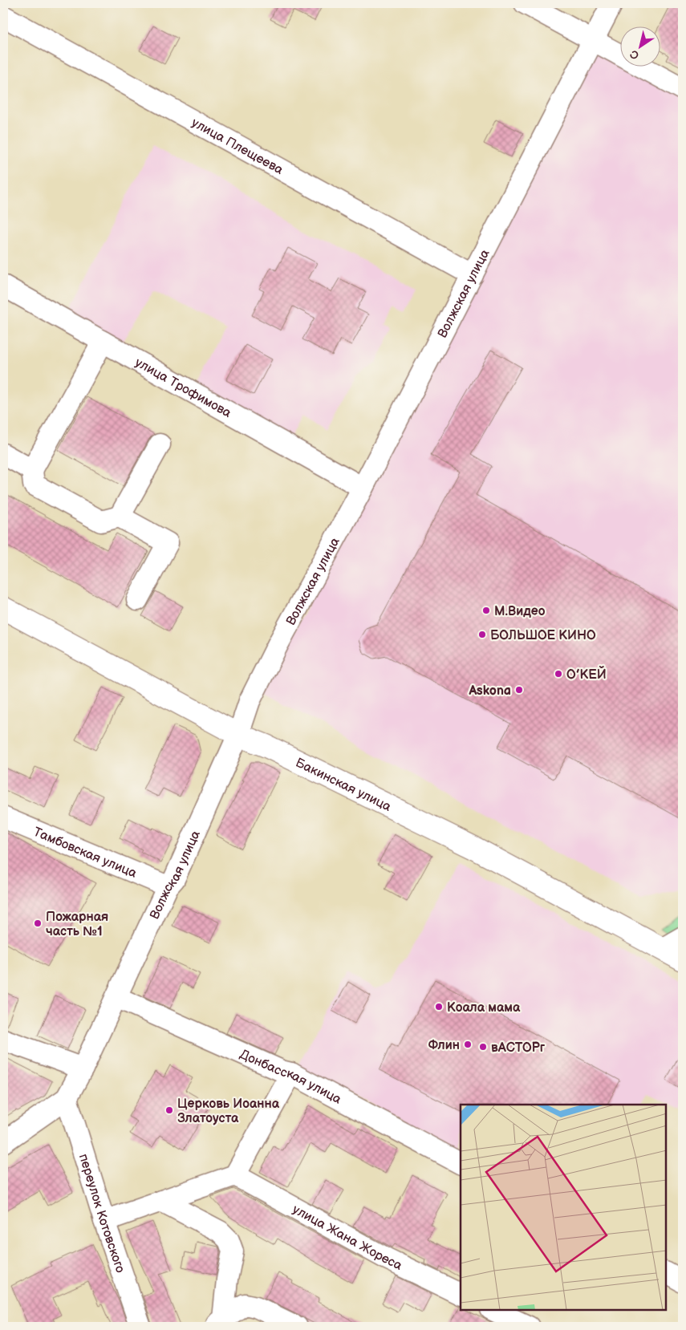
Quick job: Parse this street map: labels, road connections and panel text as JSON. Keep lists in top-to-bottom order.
{
  "streets": {
    "main road": ["Бакинская улица"],
    "street": [
      "улица Плещеева",
      "Волжская улица",
      "улица Трофимова",
      "Тамбовская улица",
      "Донбасская улица",
      "переулок Котовского",
      "улица Жана Жореса"
    ]
  },
  "crossings": [
    ["улица Плещеева", "Волжская улица"],
    ["Волжская улица", "улица Трофимова"],
    ["Волжская улица", "Бакинская улица"],
    ["Волжская улица", "Тамбовская улица"],
    ["Волжская улица", "Донбасская улица"],
    ["Волжская улица", "переулок Котовского"]
  ],
  "places": [
    "М.Видео",
    "БОЛЬШОЕ КИНО",
    "О’КЕЙ",
    "Askona",
    "Пожарная часть №1",
    "Коала мама",
    "Флин",
    "вАСТОРг",
    "Церковь Иоанна Златоуста"
  ],
  "north": "bottom left"
}
